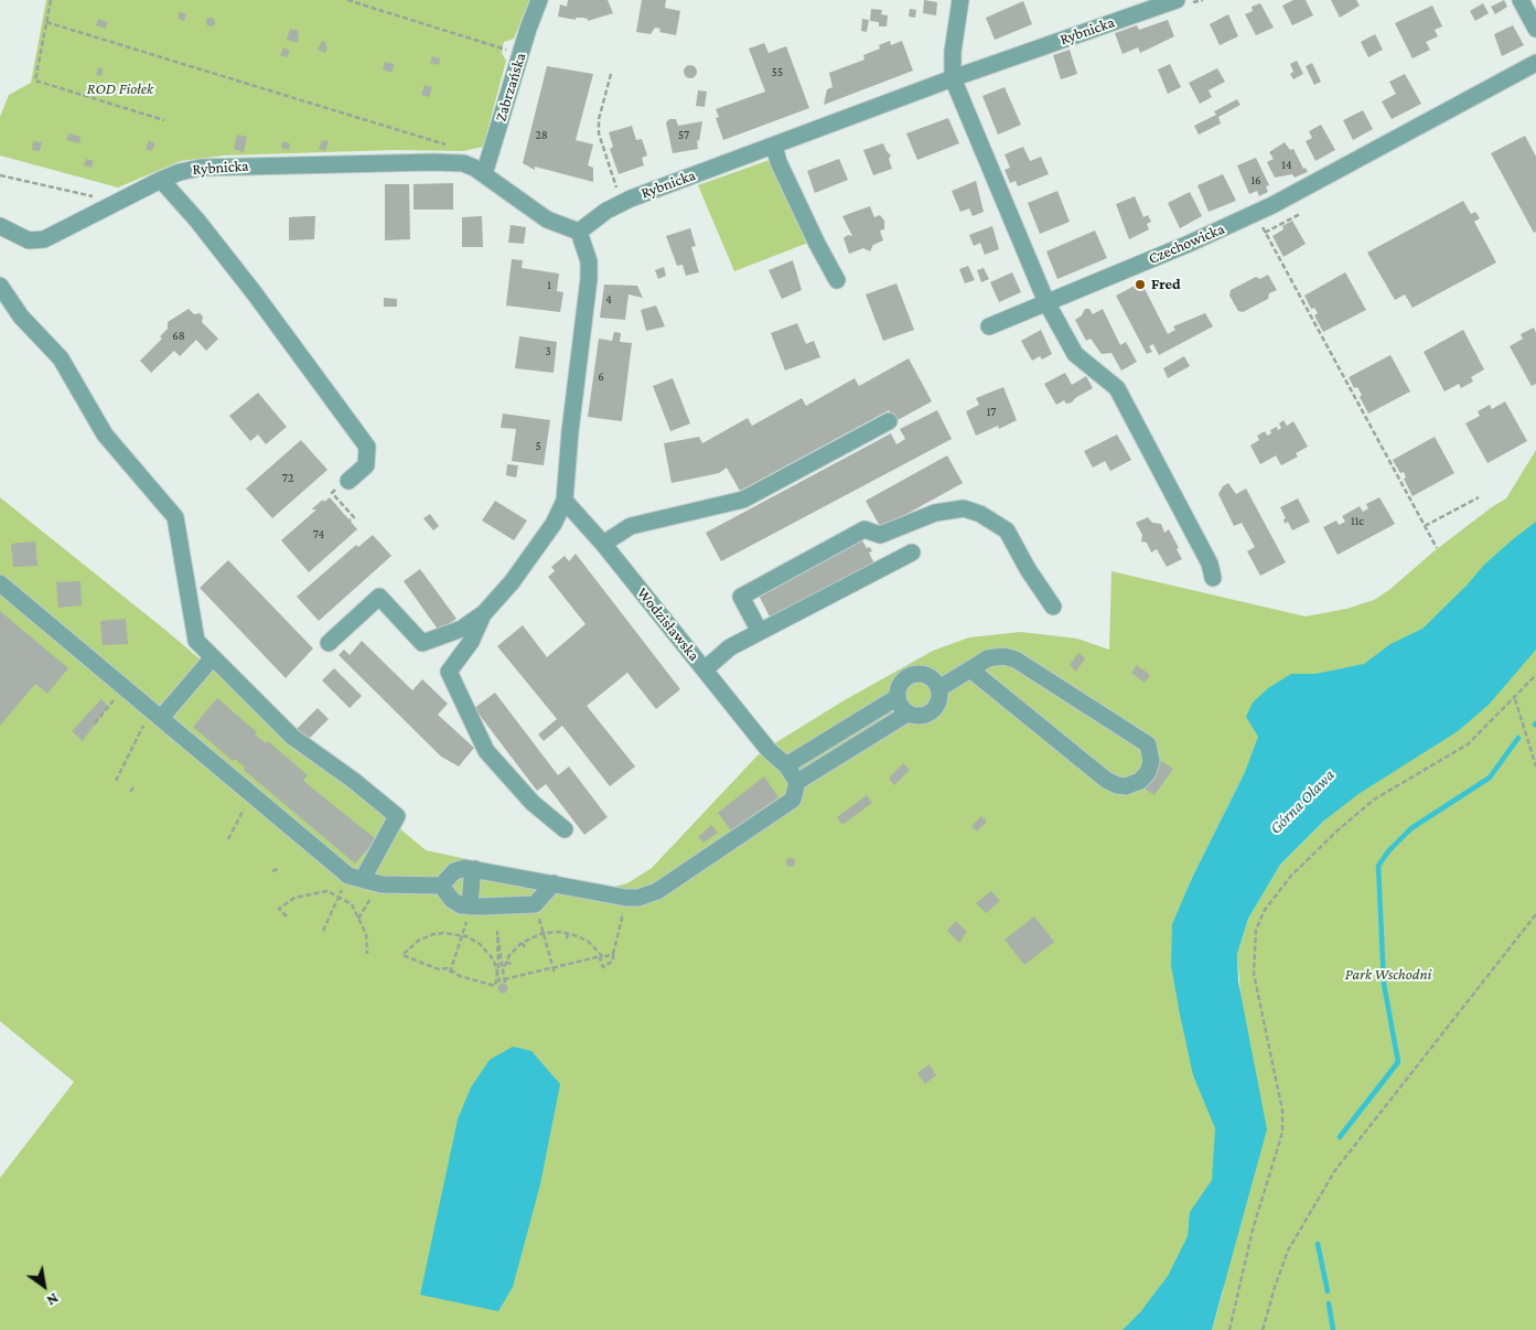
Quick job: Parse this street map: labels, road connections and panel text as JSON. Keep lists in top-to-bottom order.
{
  "streets": {
    "street": [
      "Rybnicka",
      "Zabrzańska",
      "Czechowicka",
      "Wodzisławska"
    ]
  },
  "crossings": [
    ["Rybnicka", "Zabrzańska"]
  ],
  "water": ["Górna Oława"],
  "parks": ["ROD Fiołek", "Park Wschodni"],
  "places": ["Fred"],
  "house_numbers": [
    "55",
    "28",
    "57",
    "14",
    "16",
    "1",
    "4",
    "68",
    "3",
    "6",
    "17",
    "5",
    "72",
    "11c",
    "74"
  ],
  "north": "bottom right"
}
